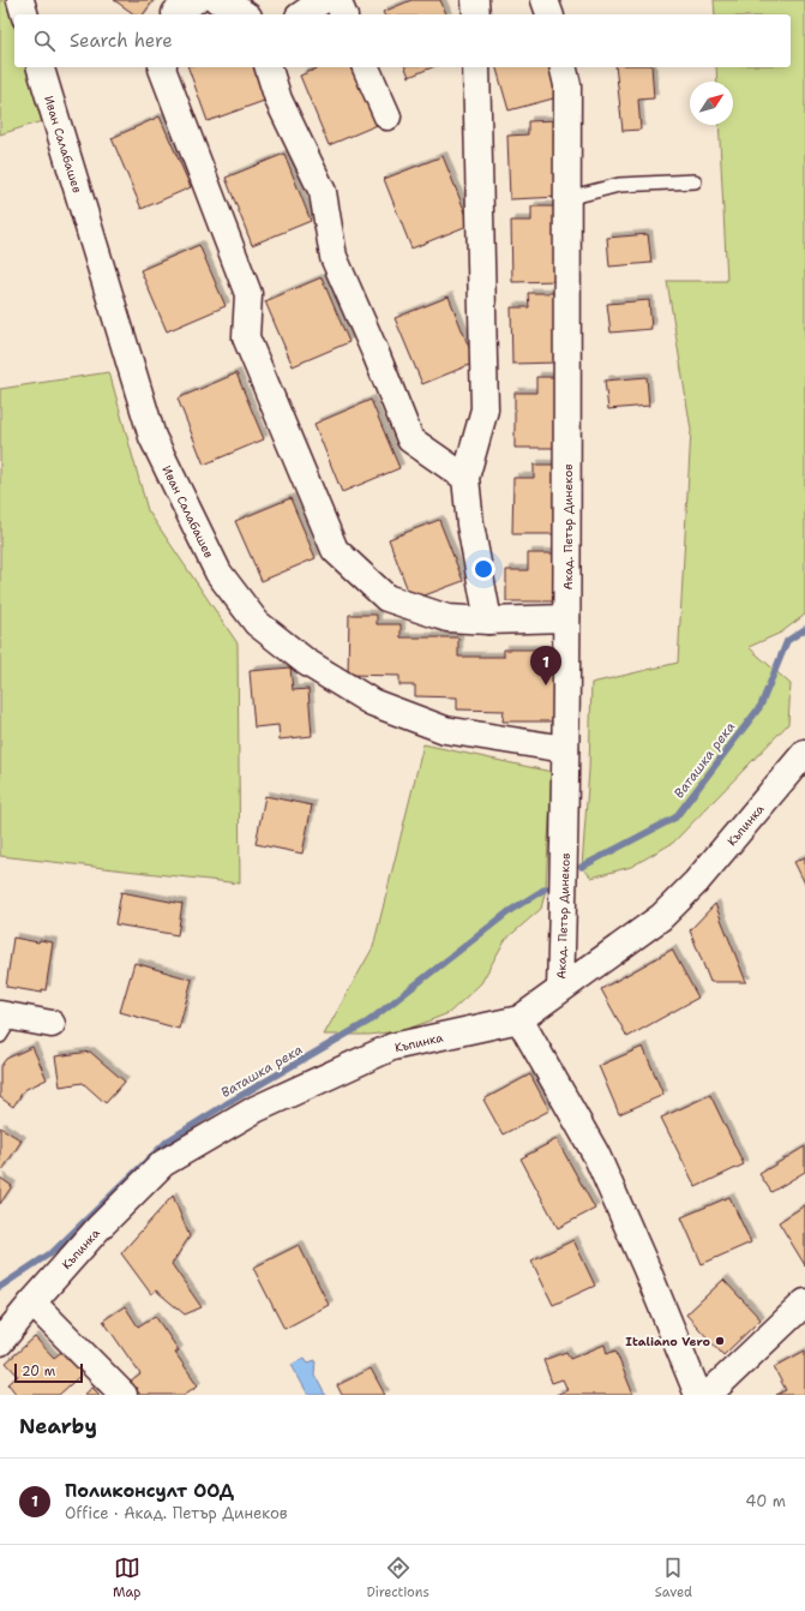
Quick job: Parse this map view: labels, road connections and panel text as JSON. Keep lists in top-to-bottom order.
{
  "streets": {
    "street": ["Иван Салабашев", "Акад. Петър Динеков", "Къпинка"]
  },
  "crossings": [
    ["Иван Салабашев", "Акад. Петър Динеков"],
    ["Акад. Петър Динеков", "Къпинка"]
  ],
  "water": ["Ваташка река"],
  "places": ["Italiano Vero"],
  "scale_bar": "20 m",
  "north": "top right",
  "page": {
    "search": "Search here",
    "pins": "1",
    "scale": "20 m",
    "heading": "Nearby",
    "list": [
      {
        "mark": "1",
        "name": "Поликонсулт ООД",
        "note": "Office · Акад. Петър Динеков",
        "value": "40 m"
      }
    ],
    "nav": ["Map", "Directions", "Saved"]
  }
}
